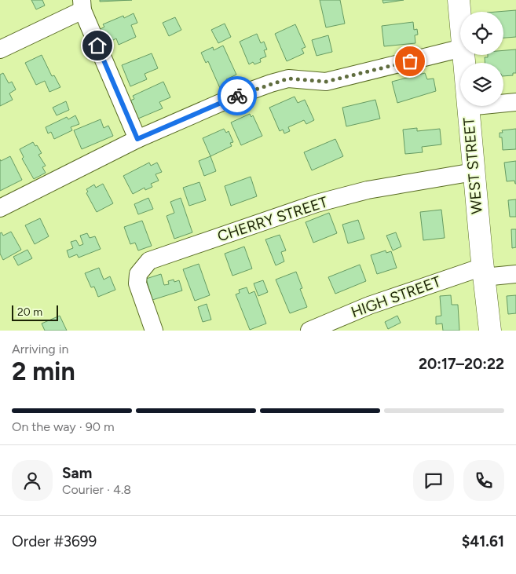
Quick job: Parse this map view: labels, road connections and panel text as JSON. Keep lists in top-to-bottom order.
{
  "streets": {
    "street": ["WEST STREET", "CHERRY STREET", "HIGH STREET"]
  },
  "crossings": [
    ["WEST STREET", "CHERRY STREET"],
    ["WEST STREET", "HIGH STREET"]
  ],
  "scale_bar": "20 m",
  "page": {
    "scale": "20 m",
    "heading": ["2 min", "Arriving in", "20:17–20:22"],
    "panel": [
      "Sam",
      "Courier · 4.8",
      "Order #3699",
      "$41.61"
    ],
    "bar": "On the way · 90 m"
  }
}
